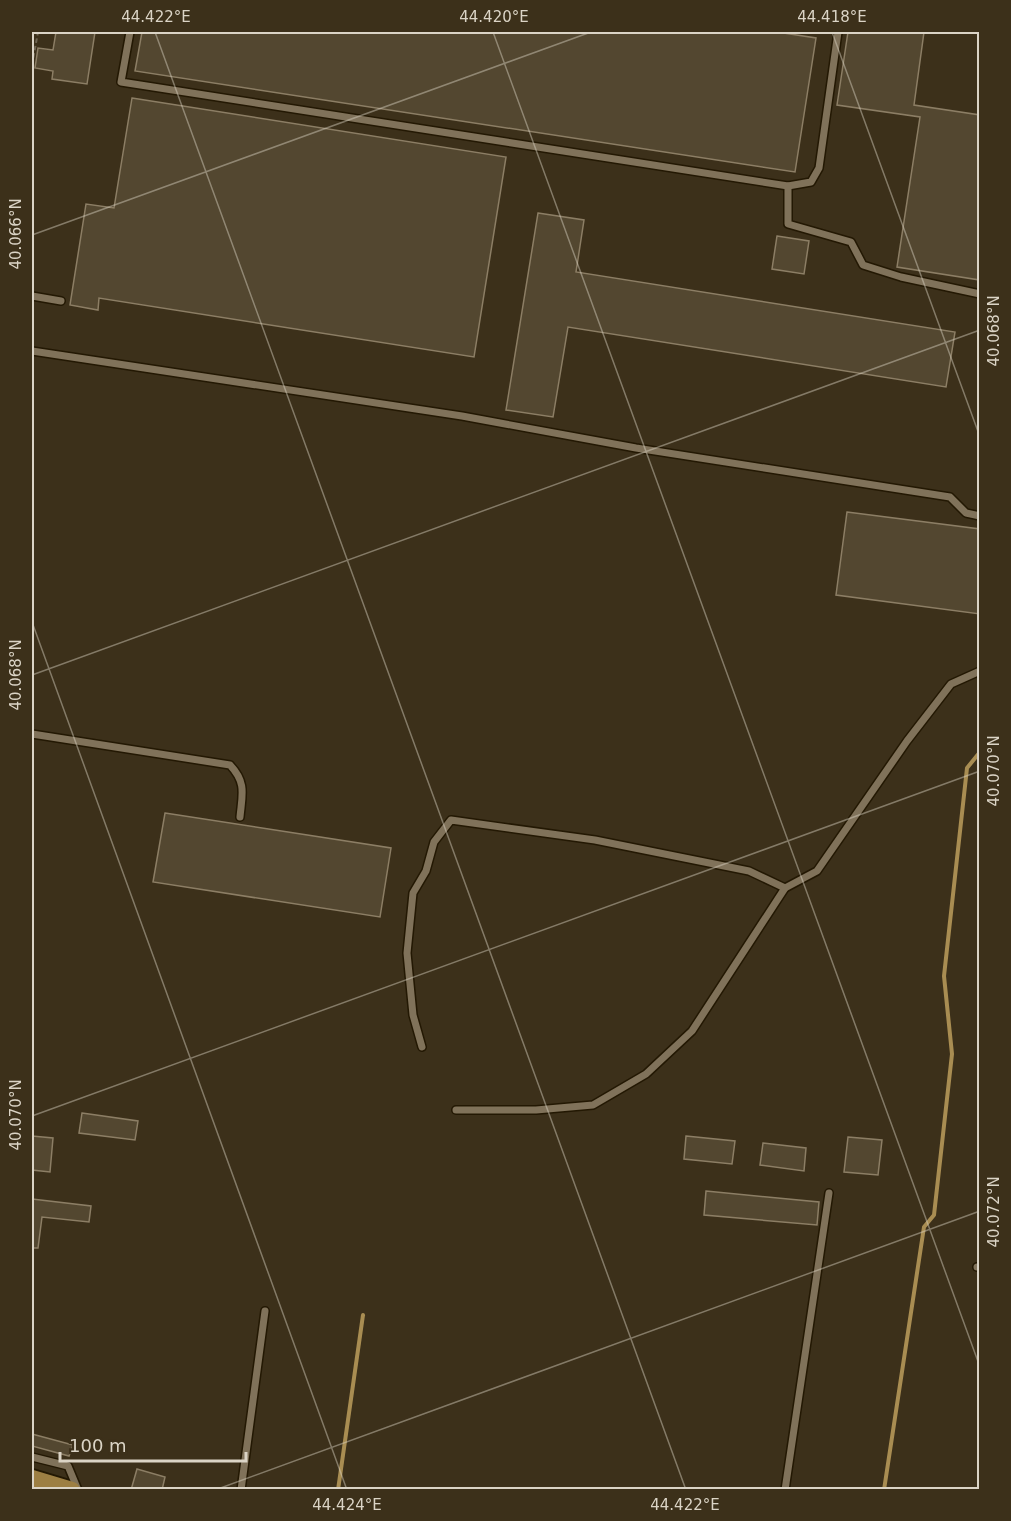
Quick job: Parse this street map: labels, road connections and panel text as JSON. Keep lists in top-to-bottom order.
{
  "scale_bar": "100 m",
  "coordinates": [
    "44.422°E",
    "44.420°E",
    "44.418°E",
    "40.066°N",
    "40.068°N",
    "40.070°N",
    "40.072°N",
    "44.424°E"
  ]
}
